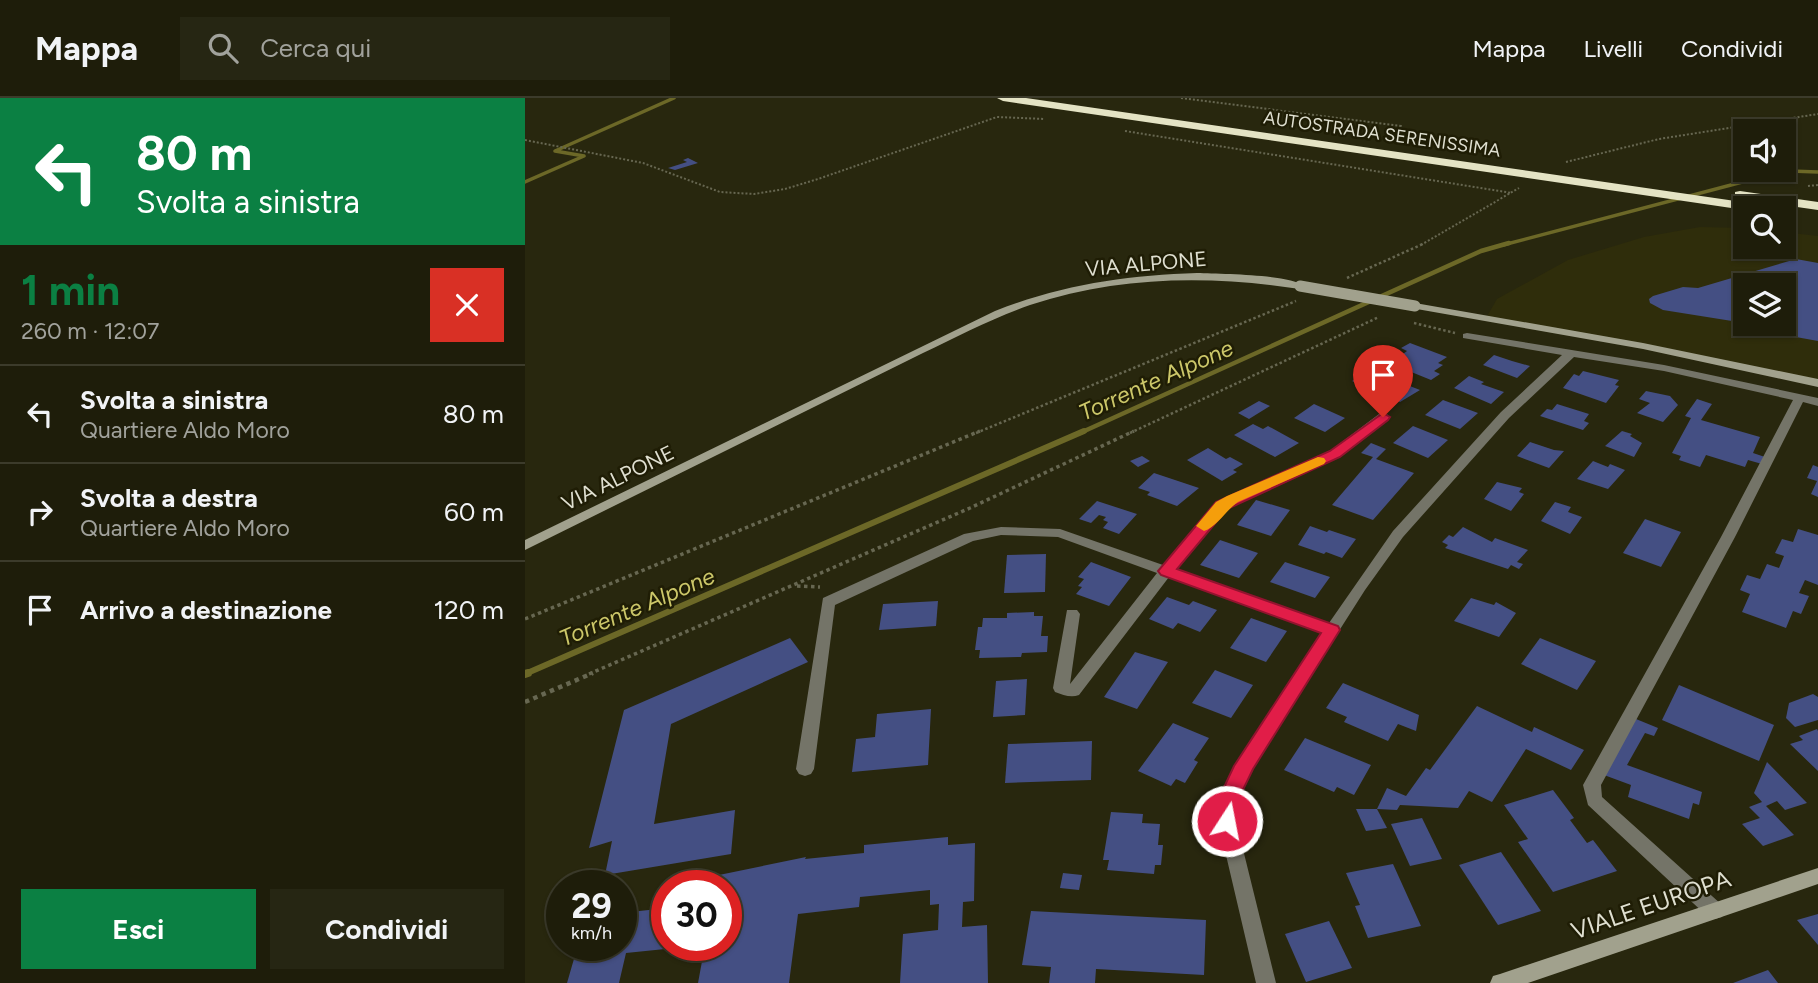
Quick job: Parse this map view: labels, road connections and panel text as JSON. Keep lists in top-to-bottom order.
{
  "streets": {
    "highway": ["AUTOSTRADA SERENISSIMA"],
    "main road": ["VIA ALPONE", "VIALE EUROPA"]
  },
  "water": ["Torrente Alpone"],
  "page": {
    "header": "Mappa",
    "search": "Cerca qui",
    "nav": ["Mappa", "Livelli", "Condividi"],
    "turn": ["80 m", "Svolta a sinistra"],
    "heading": ["1 min", "260 m · 12:07"],
    "list": [
      {
        "name": "Svolta a sinistra",
        "note": "Quartiere Aldo Moro",
        "value": "80 m"
      },
      {
        "name": "Svolta a destra",
        "note": "Quartiere Aldo Moro",
        "value": "60 m"
      },
      {
        "name": "Arrivo a destinazione",
        "value": "120 m"
      }
    ],
    "speed": "29 km/h",
    "limit": "30",
    "buttons": ["Esci", "Condividi"]
  }
}
